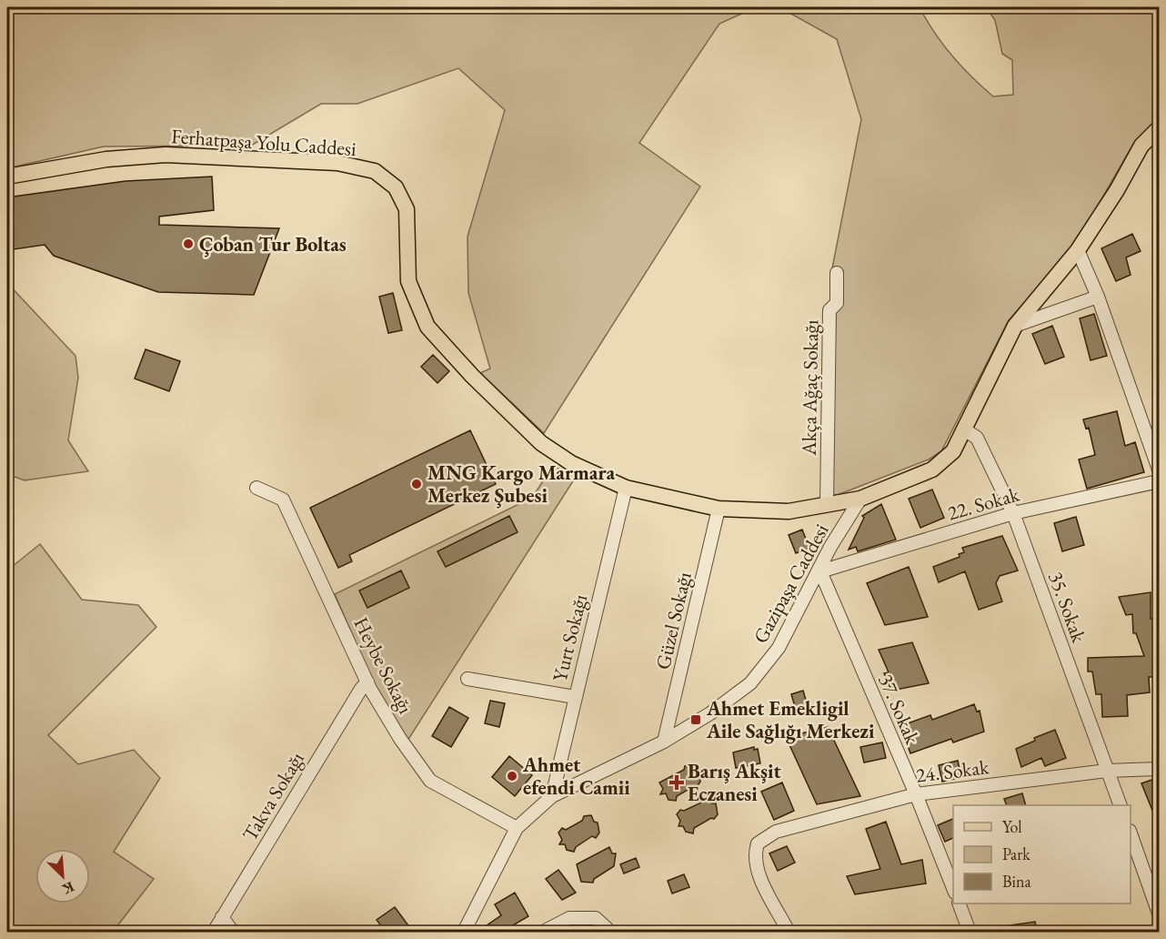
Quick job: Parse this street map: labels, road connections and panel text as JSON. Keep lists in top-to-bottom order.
{
  "streets": {
    "main road": ["Ferhatpaşa Yolu Caddesi"],
    "street": [
      "Akça Ağaç Sokağı",
      "22. Sokak",
      "Gazipaşa Caddesi",
      "35. Sokak",
      "Güzel Sokağı",
      "Yurt Sokağı",
      "Heybe Sokağı",
      "37. Sokak",
      "24. Sokak",
      "Takva Sokağı"
    ]
  },
  "crossings": [
    ["Ferhatpaşa Yolu Caddesi", "Akça Ağaç Sokağı"],
    ["Ferhatpaşa Yolu Caddesi", "Gazipaşa Caddesi"],
    ["Ferhatpaşa Yolu Caddesi", "35. Sokak"],
    ["Ferhatpaşa Yolu Caddesi", "Güzel Sokağı"],
    ["Ferhatpaşa Yolu Caddesi", "Yurt Sokağı"],
    ["22. Sokak", "Gazipaşa Caddesi"],
    ["22. Sokak", "35. Sokak"],
    ["22. Sokak", "37. Sokak"],
    ["Gazipaşa Caddesi", "Güzel Sokağı"],
    ["Gazipaşa Caddesi", "Yurt Sokağı"],
    ["Gazipaşa Caddesi", "Heybe Sokağı"],
    ["Gazipaşa Caddesi", "37. Sokak"],
    ["35. Sokak", "24. Sokak"],
    ["Heybe Sokağı", "Takva Sokağı"],
    ["37. Sokak", "24. Sokak"]
  ],
  "places": {
    "other": ["Çoban Tur Boltas", "MNG Kargo Marmara Merkez Şubesi", "Ahmet efendi Camii"],
    "transit": ["Ahmet Emekligil Aile Sağlığı Merkezi"],
    "health": ["Barış Akşit Eczanesi"]
  },
  "legend": ["Yol", "Park", "Bina"],
  "north": "bottom right"
}
